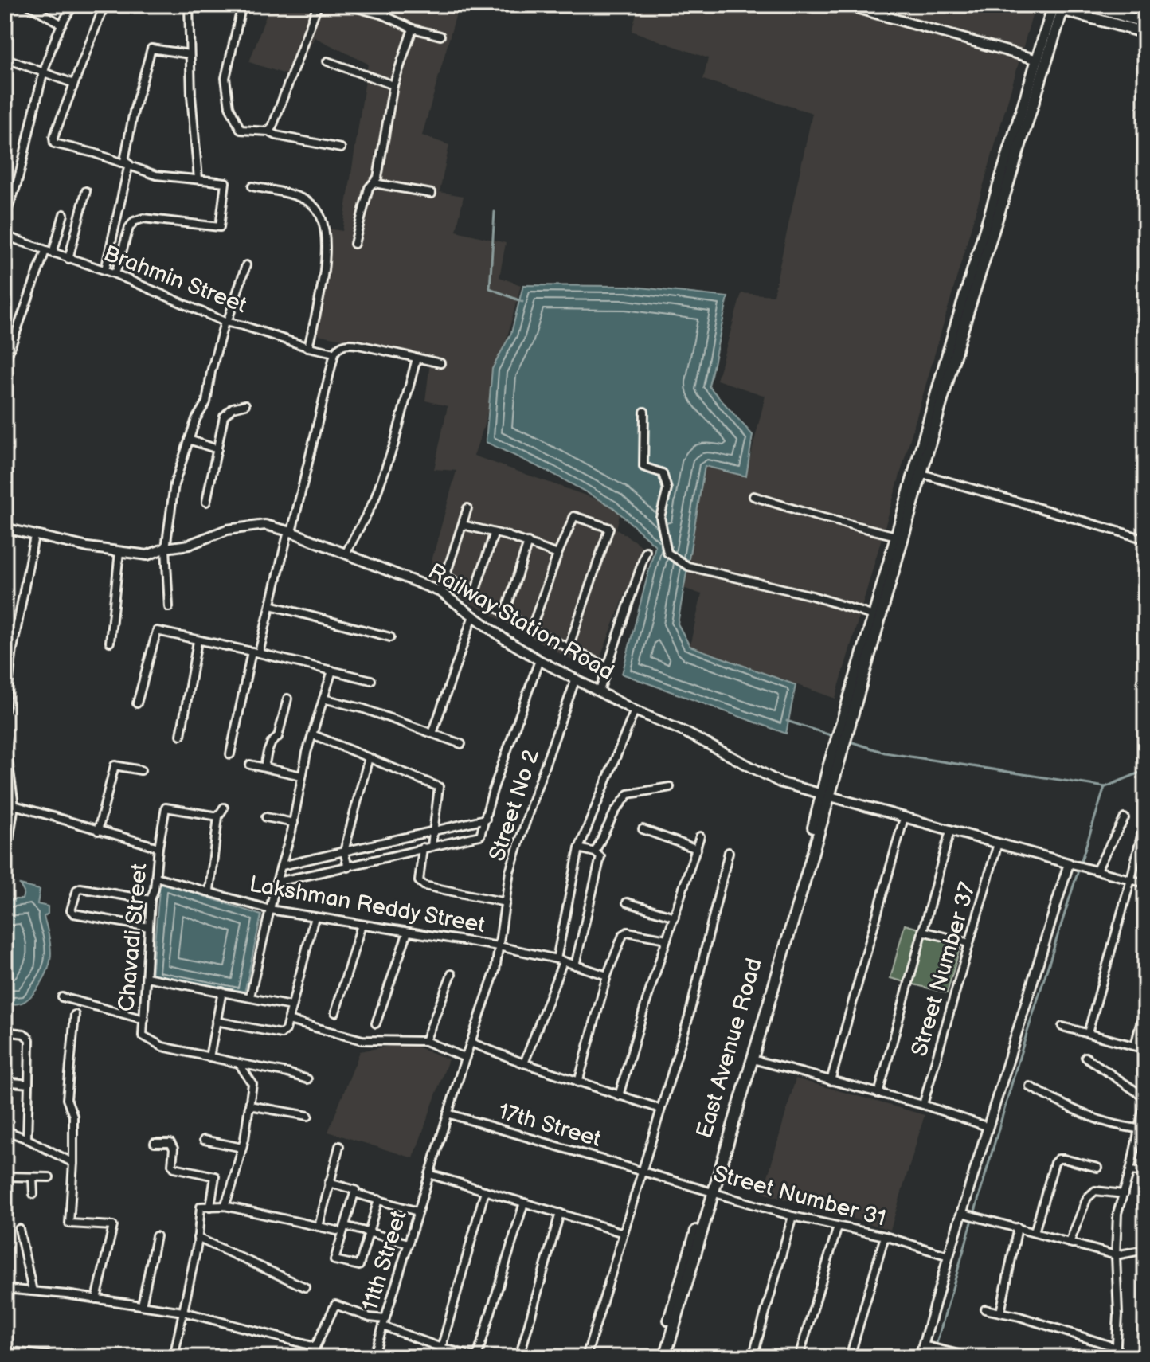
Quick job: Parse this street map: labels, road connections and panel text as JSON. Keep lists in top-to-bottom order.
{
  "streets": {
    "main road": ["East Avenue Road"],
    "street": [
      "Brahmin Street",
      "Railway Station Road",
      "Street No 2",
      "Lakshman Reddy Street",
      "Chavadi Street",
      "Street Number 37",
      "17th Street",
      "Street Number 31",
      "11th Street"
    ]
  },
  "crossings": [
    ["Railway Station Road", "Street No 2"],
    ["Railway Station Road", "Street Number 37"],
    ["Railway Station Road", "East Avenue Road"],
    ["Street No 2", "Lakshman Reddy Street"],
    ["Street No 2", "11th Street"],
    ["Lakshman Reddy Street", "Chavadi Street"],
    ["East Avenue Road", "Street Number 31"],
    ["17th Street", "Street Number 31"],
    ["17th Street", "11th Street"]
  ]
}
